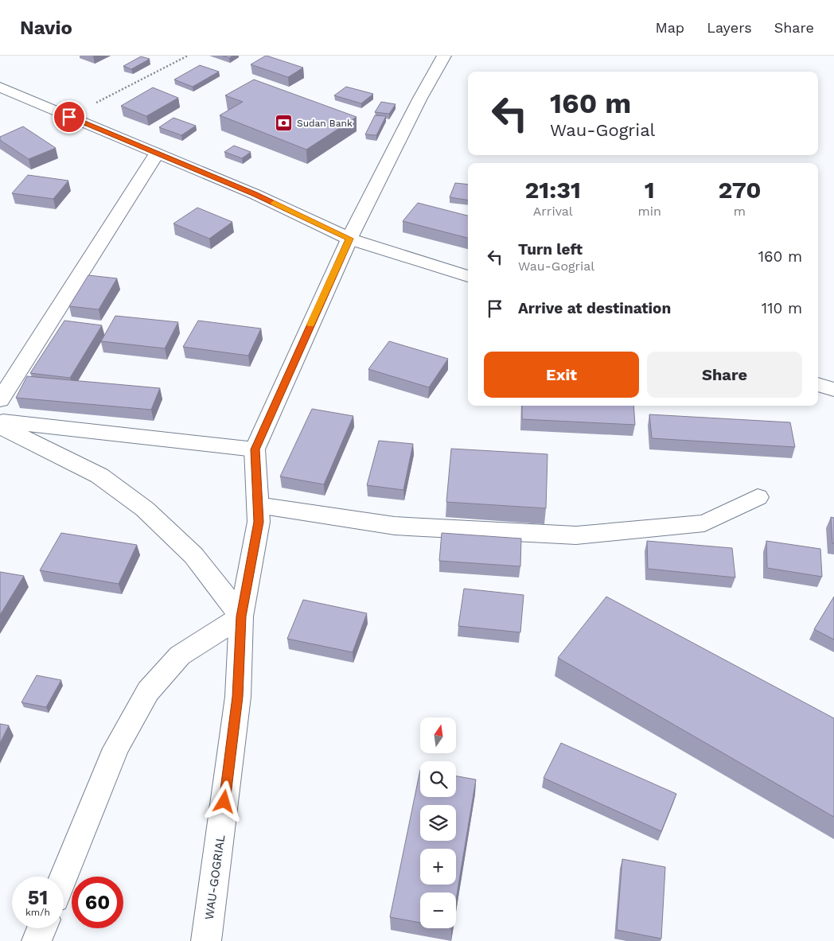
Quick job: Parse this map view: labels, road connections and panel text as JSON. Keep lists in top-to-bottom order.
{
  "streets": {
    "street": ["WAU-GOGRIAL"]
  },
  "places": {
    "bank": ["Sudan Bank"]
  },
  "north": "top",
  "page": {
    "header": "Navio",
    "nav": ["Map", "Layers", "Share"],
    "turn": ["160 m", "Wau-Gogrial"],
    "eta": [
      "21:31",
      "Arrival",
      "1",
      "min",
      "270",
      "m"
    ],
    "list": [
      {
        "name": "Turn left",
        "note": "Wau-Gogrial",
        "value": "160 m"
      },
      {
        "name": "Arrive at destination",
        "value": "110 m"
      }
    ],
    "buttons": ["Exit", "Share"],
    "map_buttons": ["+", "−"],
    "speed": "51 km/h",
    "limit": "60"
  }
}
